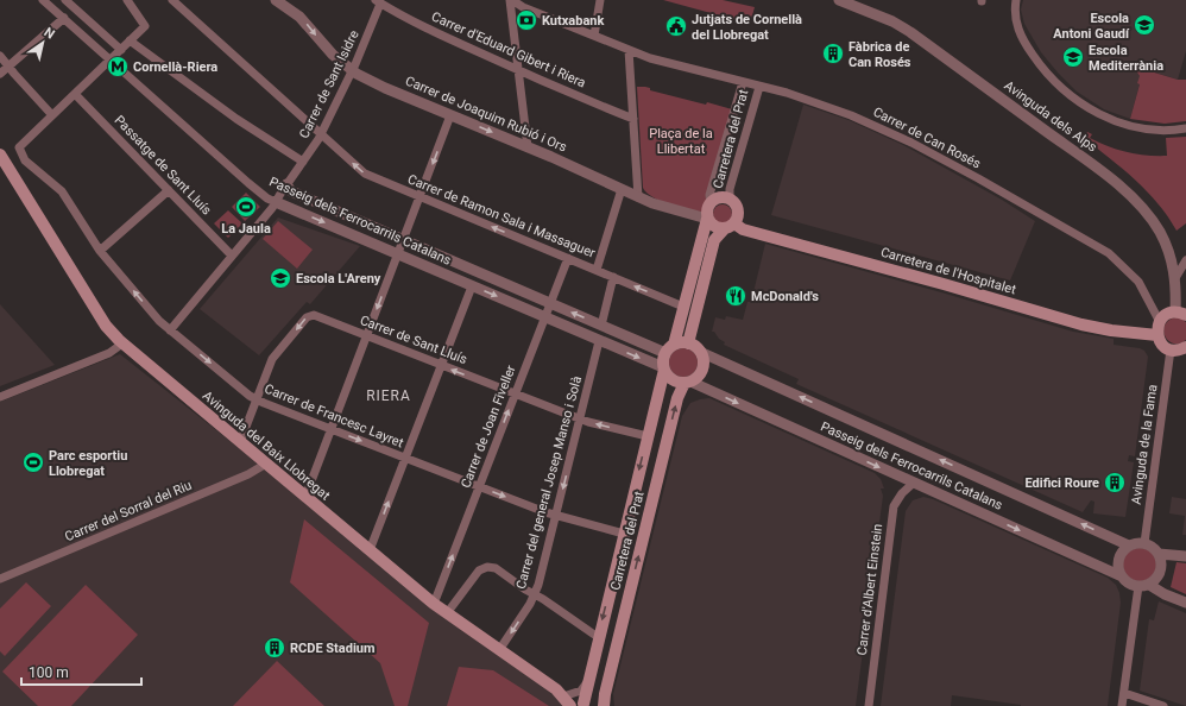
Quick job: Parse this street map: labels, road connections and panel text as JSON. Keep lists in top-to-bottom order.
{
  "streets": {
    "main road": ["Carretera del Prat", "Carretera de l'Hospitalet", "Avinguda del Baix Llobregat"],
    "street": [
      "Carrer d'Eduard Gibert i Riera",
      "Carrer de Sant Isidre",
      "Carrer de Joaquim Rubió i Ors",
      "Avinguda dels Alps",
      "Carrer de Can Rosés",
      "Passatge de Sant Lluís",
      "Carrer de Ramon Sala i Massaguer",
      "Passeig dels Ferrocarrils Catalans",
      "Carrer de Sant Lluís",
      "Carrer de Francesc Layret",
      "Carrer de Joan Fiveller",
      "Avinguda de la Fama",
      "Carrer del general Josep Manso i Solà",
      "Carrer del Sorral del Riu",
      "Carrer d'Albert Einstein"
    ]
  },
  "crossings": [
    ["Carrer d'Eduard Gibert i Riera", "Carrer de Sant Isidre"],
    ["Carrer de Sant Isidre", "Carrer de Joaquim Rubió i Ors"],
    ["Carrer de Sant Isidre", "Passatge de Sant Lluís"],
    ["Carrer de Sant Isidre", "Carrer de Ramon Sala i Massaguer"],
    ["Carrer de Sant Isidre", "Passeig dels Ferrocarrils Catalans"],
    ["Carrer de Sant Isidre", "Carrer de Francesc Layret"],
    ["Carrer de Joaquim Rubió i Ors", "Carretera del Prat"],
    ["Carrer de Joaquim Rubió i Ors", "Carretera de l'Hospitalet"],
    ["Carrer de Can Rosés", "Carretera del Prat"],
    ["Carretera del Prat", "Passeig dels Ferrocarrils Catalans"],
    ["Carretera del Prat", "Carretera de l'Hospitalet"],
    ["Carretera del Prat", "Carrer de Sant Lluís"],
    ["Carretera del Prat", "Carrer de Francesc Layret"],
    ["Carretera del Prat", "Avinguda del Baix Llobregat"],
    ["Carrer de Ramon Sala i Massaguer", "Carrer de Joan Fiveller"],
    ["Passeig dels Ferrocarrils Catalans", "Carrer de Joan Fiveller"],
    ["Passeig dels Ferrocarrils Catalans", "Avinguda de la Fama"],
    ["Passeig dels Ferrocarrils Catalans", "Carrer del general Josep Manso i Solà"],
    ["Passeig dels Ferrocarrils Catalans", "Carrer d'Albert Einstein"],
    ["Carrer de Sant Lluís", "Carrer de Francesc Layret"],
    ["Carrer de Sant Lluís", "Carrer de Joan Fiveller"],
    ["Carrer de Sant Lluís", "Avinguda del Baix Llobregat"],
    ["Carrer de Sant Lluís", "Carrer del general Josep Manso i Solà"],
    ["Carrer de Francesc Layret", "Carrer de Joan Fiveller"],
    ["Carrer de Francesc Layret", "Carrer del general Josep Manso i Solà"],
    ["Carrer de Joan Fiveller", "Avinguda del Baix Llobregat"],
    ["Avinguda del Baix Llobregat", "Carrer del general Josep Manso i Solà"],
    ["Avinguda del Baix Llobregat", "Carrer del Sorral del Riu"]
  ],
  "one_way": [
    "Carrer de Joaquim Rubió i Ors",
    "Carrer de Ramon Sala i Massaguer",
    "Carrer de Sant Lluís",
    "Carrer de Joan Fiveller",
    "Carrer del general Josep Manso i Solà"
  ],
  "districts": ["RIERA"],
  "parks": ["Plaça de la Llibertat"],
  "places": {
    "bank": ["Kutxabank"],
    "school or university": ["Escola Antoni Gaudí", "Escola Mediterrània", "Escola L'Areny"],
    "public building": ["Jutjats de Cornellà del Llobregat"],
    "building": ["Fàbrica de Can Rosés", "Edifici Roure", "RCDE Stadium"],
    "metro station": ["Cornellà-Riera"],
    "sports": ["La Jaula", "Parc esportiu Llobregat"],
    "restaurant": ["McDonald's"]
  },
  "scale_bar": "100 m",
  "north": "top right"
}
